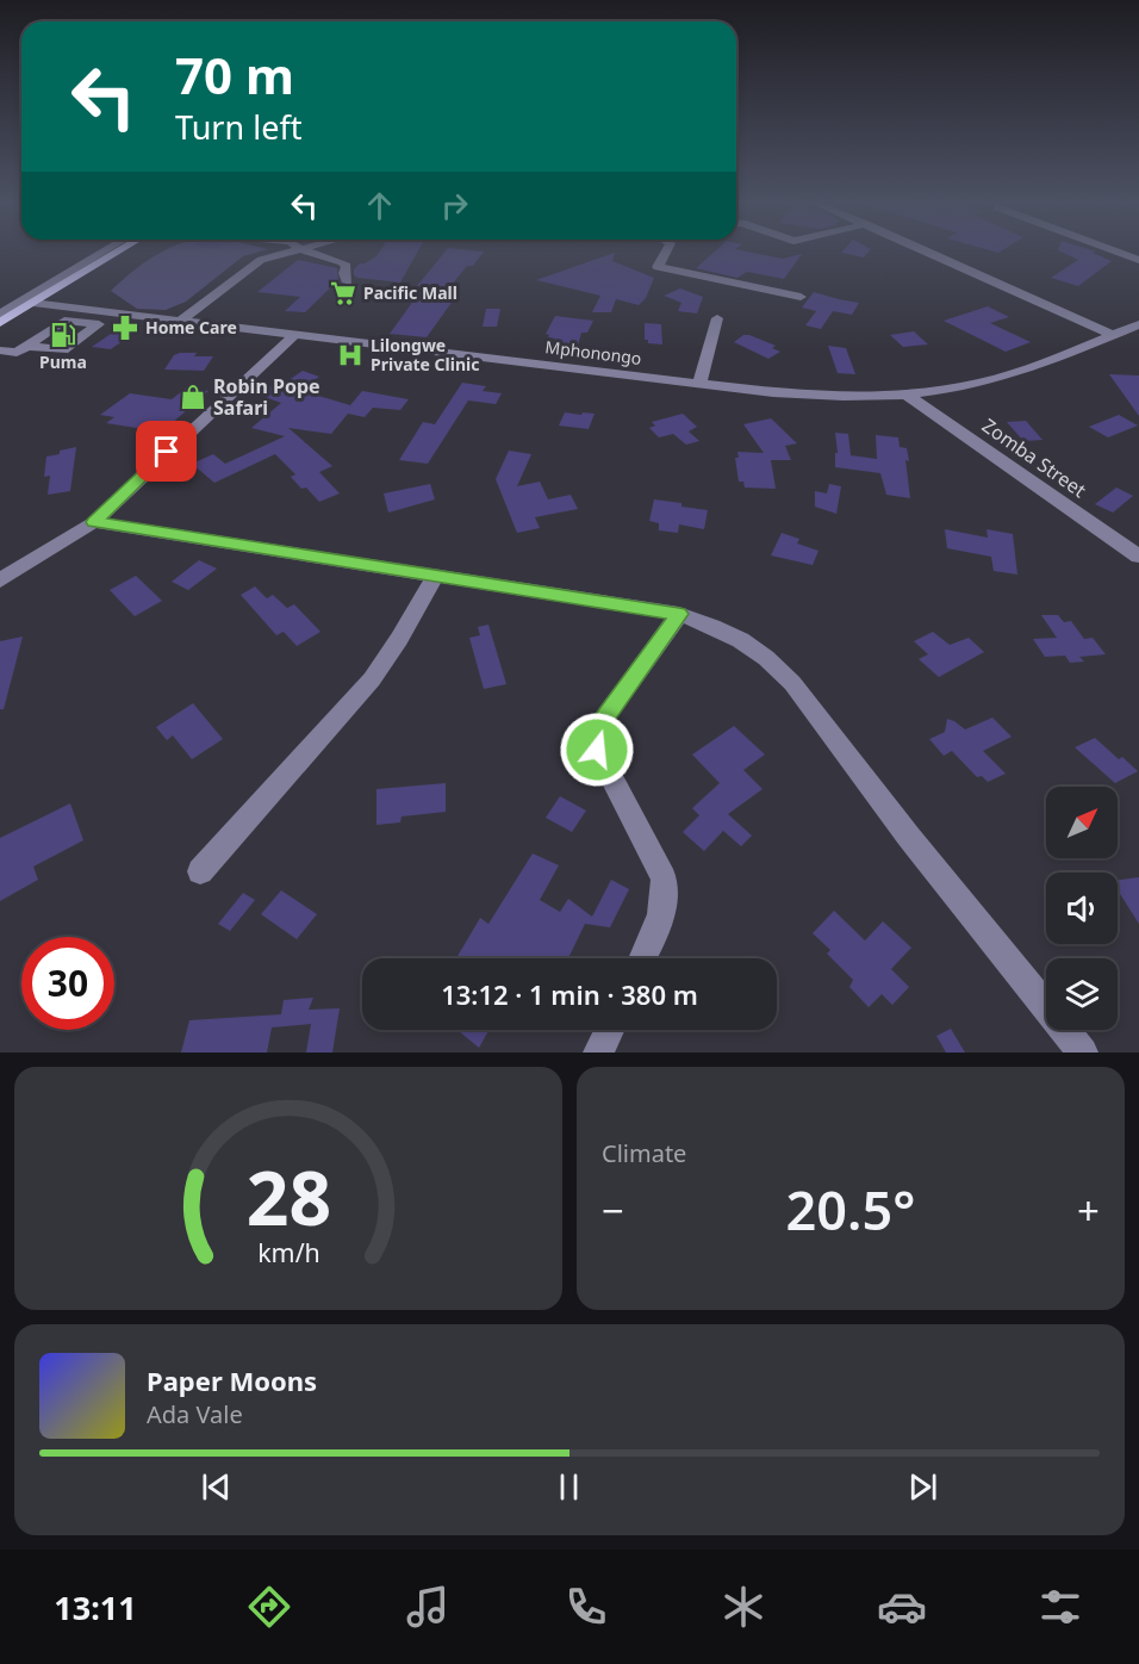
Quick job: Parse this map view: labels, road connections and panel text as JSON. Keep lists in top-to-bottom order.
{
  "streets": {
    "street": ["Mphonongo", "Zomba Street"]
  },
  "crossings": [
    ["Mphonongo", "Zomba Street"]
  ],
  "places": {
    "supermarket": ["Pacific Mall"],
    "pharmacy": ["Home Care"],
    "fuel station": ["Puma"],
    "hospital": ["Lilongwe Private Clinic"],
    "shop": ["Robin Pope Safari"]
  },
  "north": "top right",
  "page": {
    "turn": ["70 m", "Turn left"],
    "limit": "30",
    "trip": "13:12 · 1 min · 380 m",
    "tile": "Climate",
    "heat": ["−", "20.5°", "+"],
    "song": ["Paper Moons", "Ada Vale"],
    "tabs": "13:11",
    "gauge": ["28", "km/h"]
  }
}
